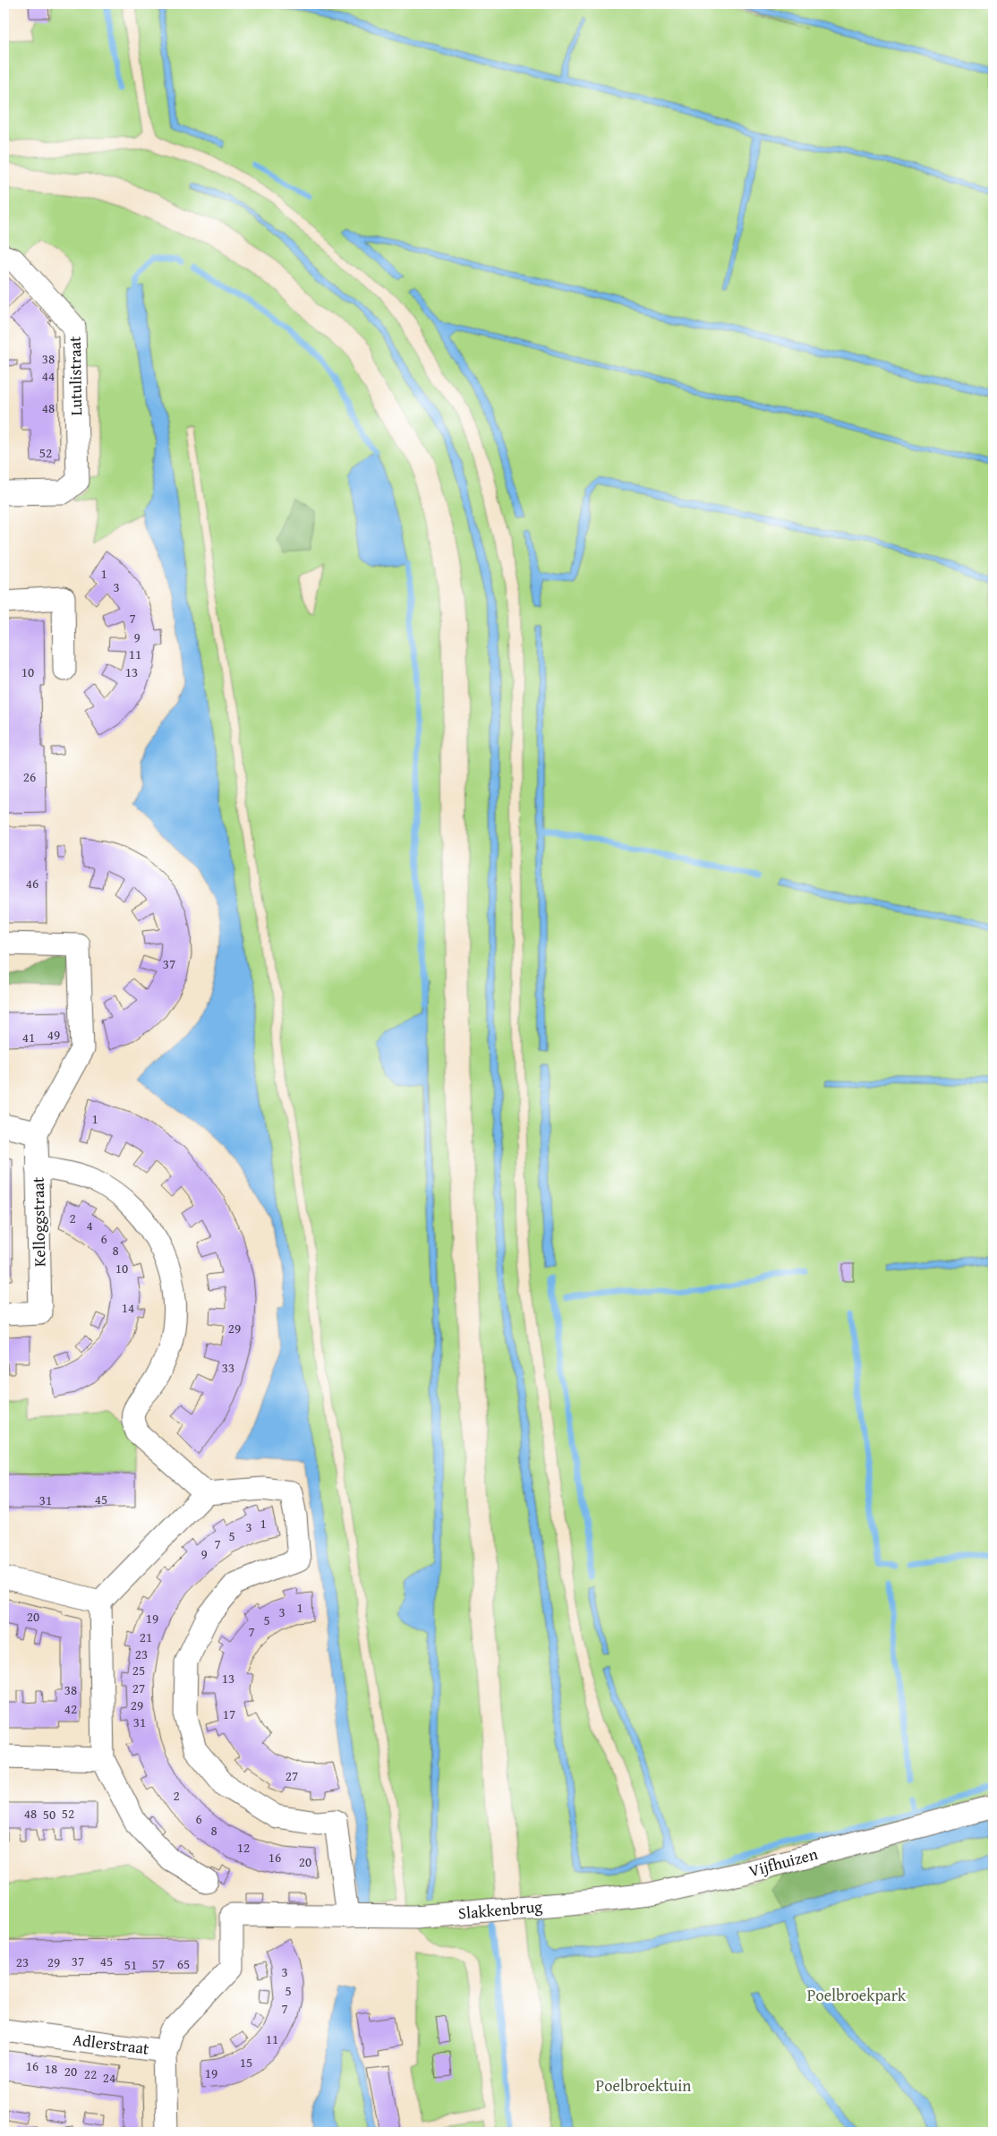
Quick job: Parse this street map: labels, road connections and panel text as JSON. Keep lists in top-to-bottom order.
{
  "streets": {
    "street": [
      "Lutulistraat",
      "Kelloggstraat",
      "Vijfhuizen",
      "Slakkenbrug",
      "Adlerstraat"
    ]
  },
  "crossings": [
    ["Vijfhuizen", "Slakkenbrug"]
  ],
  "parks": ["Poelbroekpark", "Poelbroektuin"],
  "house_numbers": [
    "38",
    "44",
    "48",
    "52",
    "1",
    "3",
    "7",
    "9",
    "11",
    "10",
    "13",
    "26",
    "46",
    "37",
    "49",
    "41",
    "1",
    "2",
    "4",
    "6",
    "8",
    "10",
    "14",
    "29",
    "33",
    "45",
    "31",
    "1",
    "3",
    "5",
    "7",
    "9",
    "1",
    "3",
    "20",
    "19",
    "5",
    "7",
    "21",
    "23",
    "25",
    "13",
    "27",
    "38",
    "29",
    "42",
    "17",
    "31",
    "27",
    "2",
    "48",
    "52",
    "50",
    "6",
    "8",
    "12",
    "16",
    "20",
    "37",
    "45",
    "23",
    "29",
    "57",
    "65",
    "51",
    "3",
    "5",
    "7",
    "11",
    "15",
    "16",
    "18",
    "20",
    "19",
    "22",
    "24"
  ]
}
